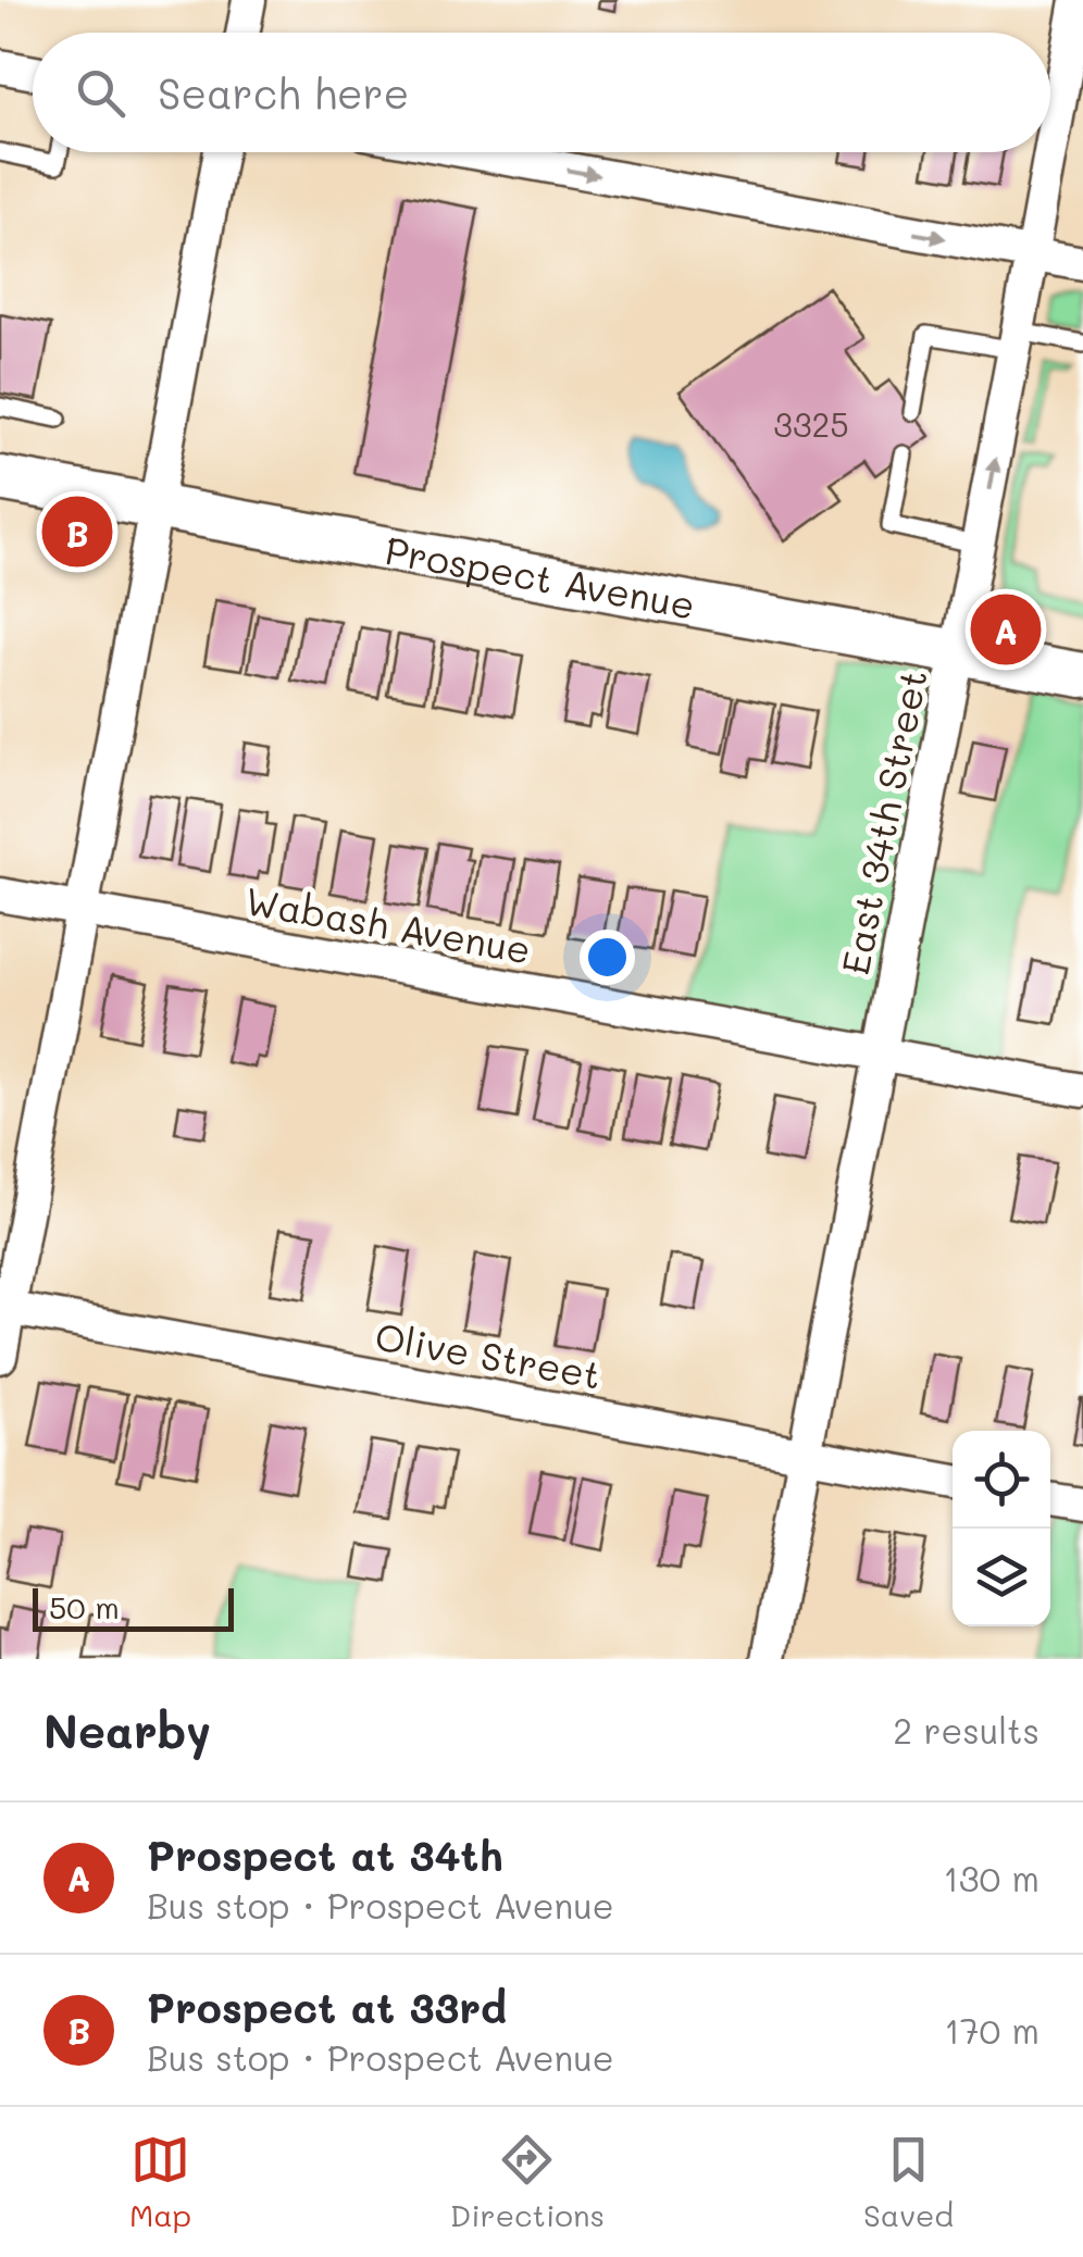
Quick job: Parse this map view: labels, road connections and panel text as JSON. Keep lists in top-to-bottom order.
{
  "streets": {
    "main road": ["Prospect Avenue"],
    "street": ["East 34th Street", "Wabash Avenue", "Olive Street"]
  },
  "crossings": [
    ["Prospect Avenue", "East 34th Street"],
    ["East 34th Street", "Wabash Avenue"],
    ["East 34th Street", "Olive Street"]
  ],
  "house_numbers": ["3325"],
  "scale_bar": "50 m",
  "page": {
    "search": "Search here",
    "pins": ["B", "A"],
    "scale": "50 m",
    "heading": ["Nearby", "2 results"],
    "list": [
      {
        "mark": "A",
        "name": "Prospect at 34th",
        "note": "Bus stop · Prospect Avenue",
        "value": "130 m"
      },
      {
        "mark": "B",
        "name": "Prospect at 33rd",
        "note": "Bus stop · Prospect Avenue",
        "value": "170 m"
      }
    ],
    "nav": ["Map", "Directions", "Saved"]
  }
}
